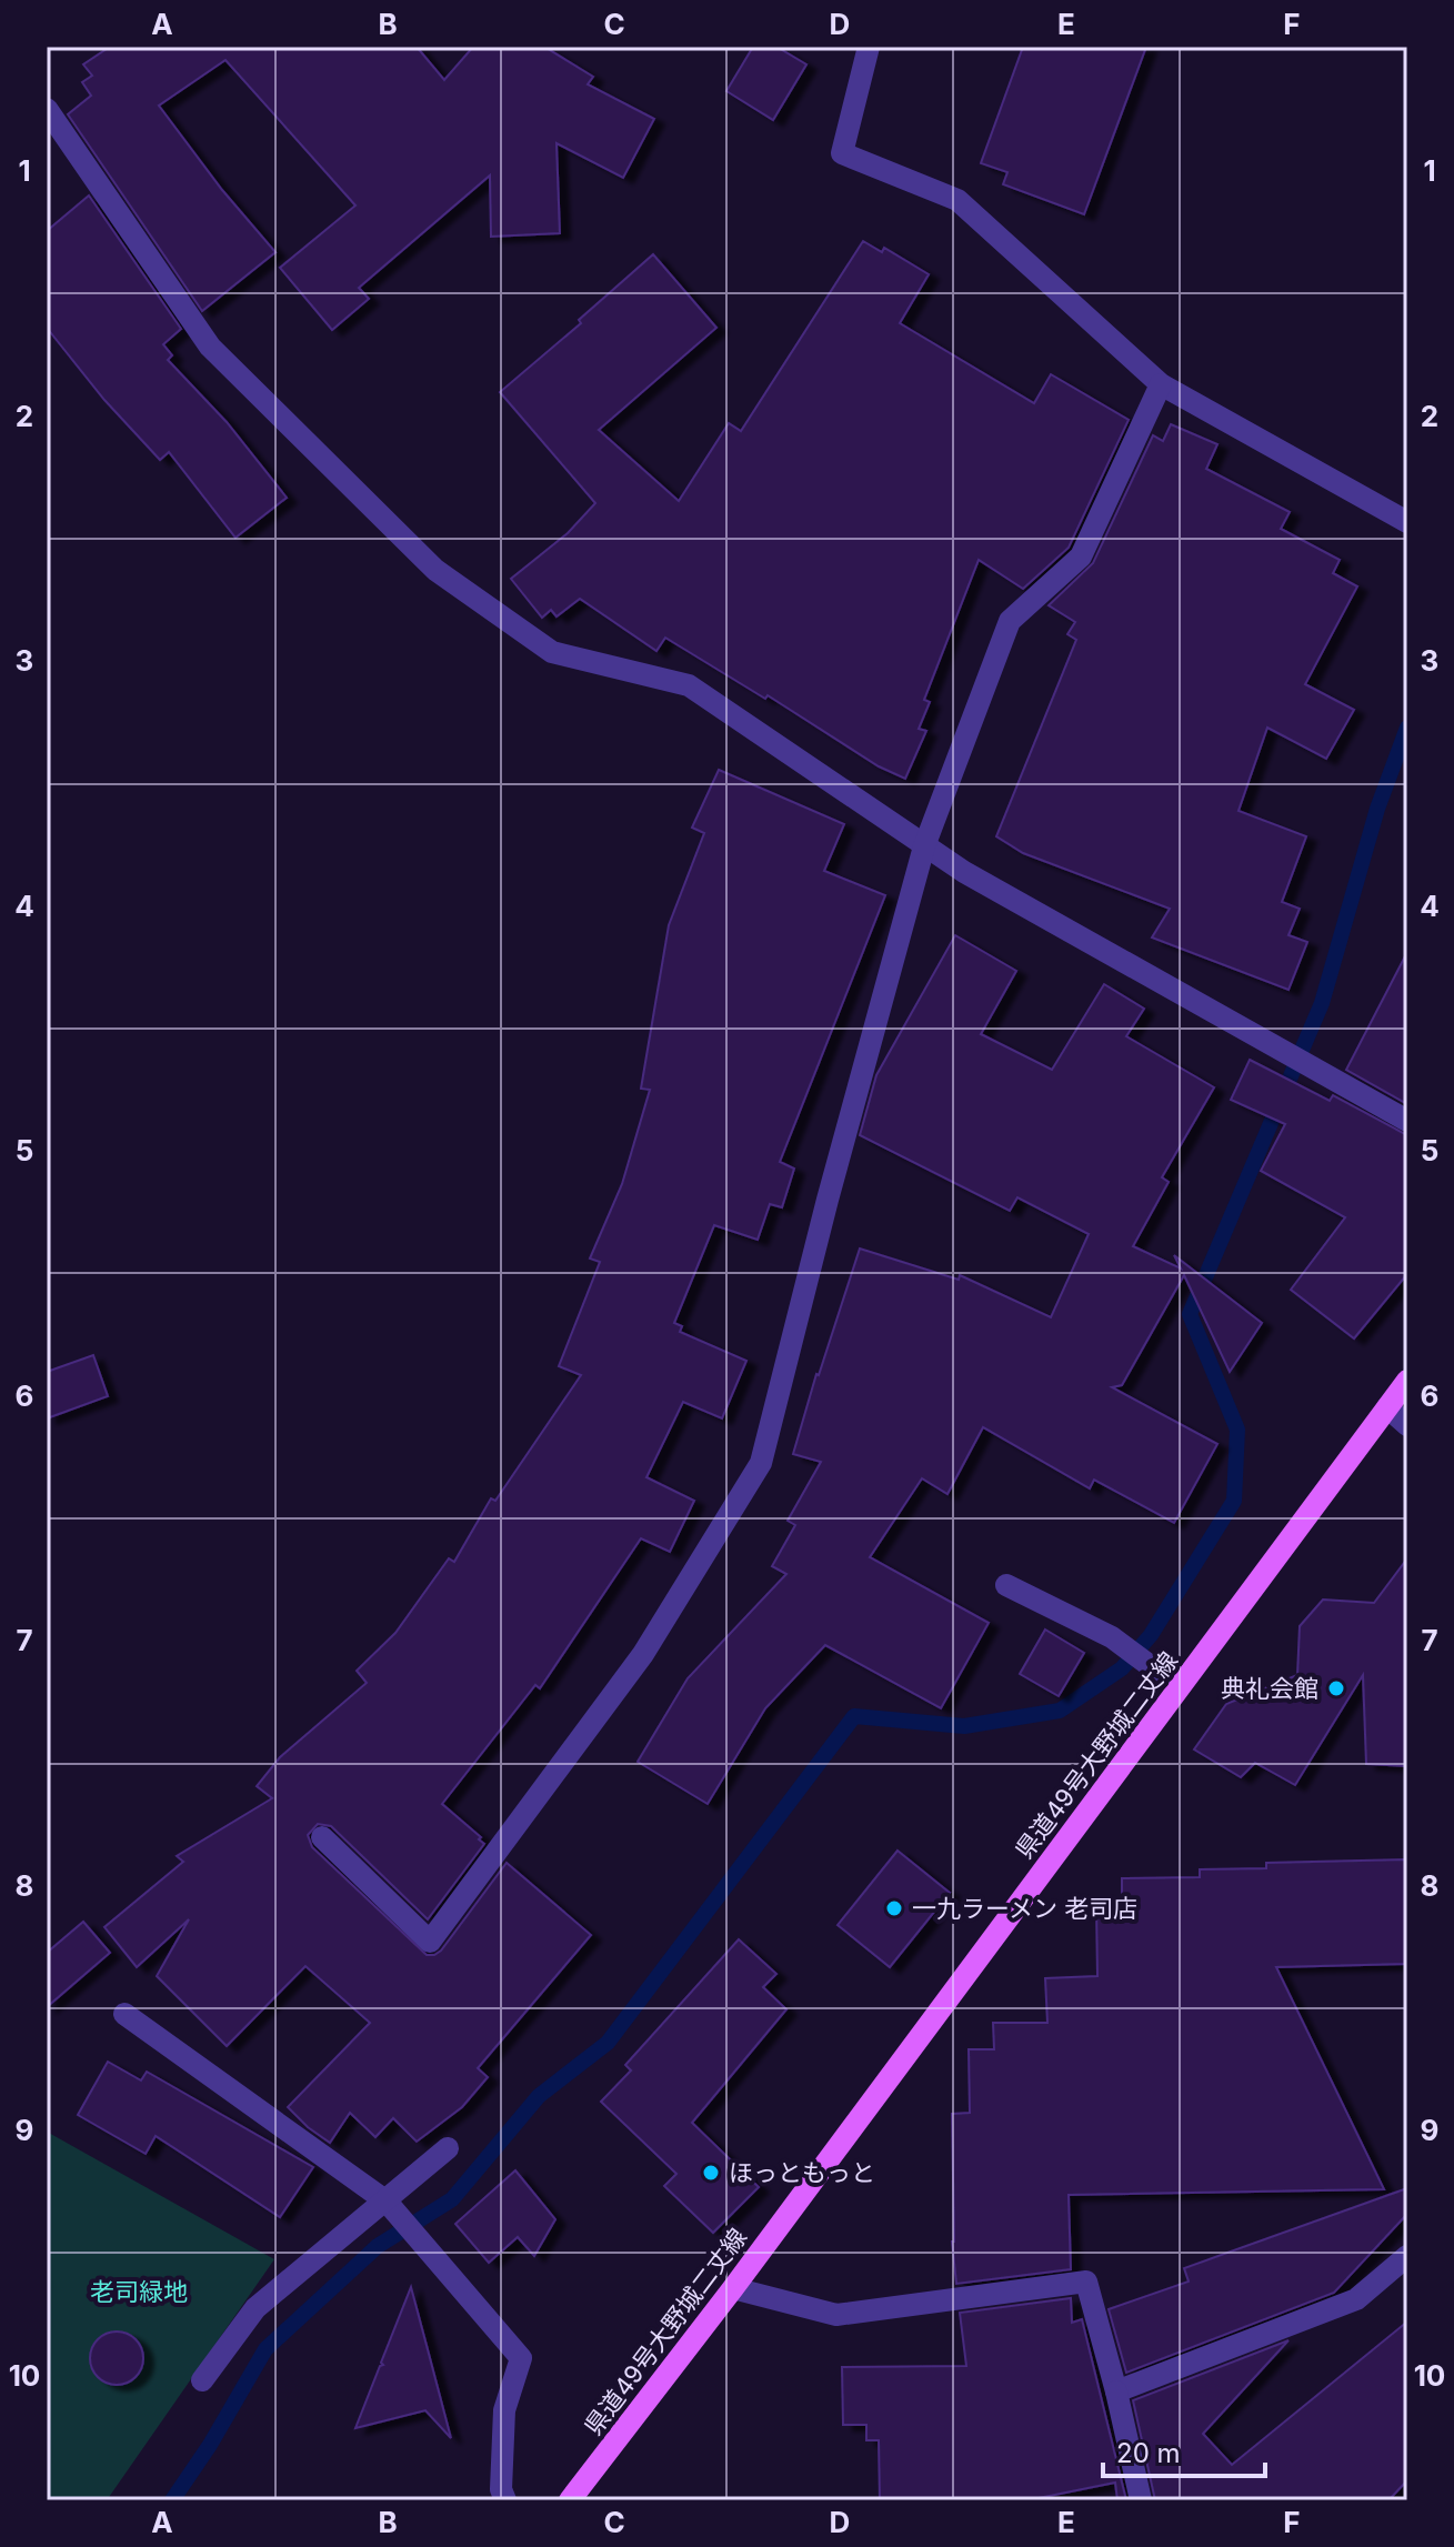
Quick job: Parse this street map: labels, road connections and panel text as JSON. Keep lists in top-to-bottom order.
{
  "streets": {
    "main road": ["県道49号大野城二丈線"]
  },
  "parks": ["老司緑地"],
  "places": ["典礼会館", "一九ラーメン 老司店", "ほっともっと"],
  "scale_bar": "20 m",
  "grid": {
    "columns": [
      "A",
      "B",
      "C",
      "D",
      "E",
      "F"
    ],
    "rows": [
      "1",
      "2",
      "3",
      "4",
      "5",
      "6",
      "7",
      "8",
      "9",
      "10"
    ]
  }
}
